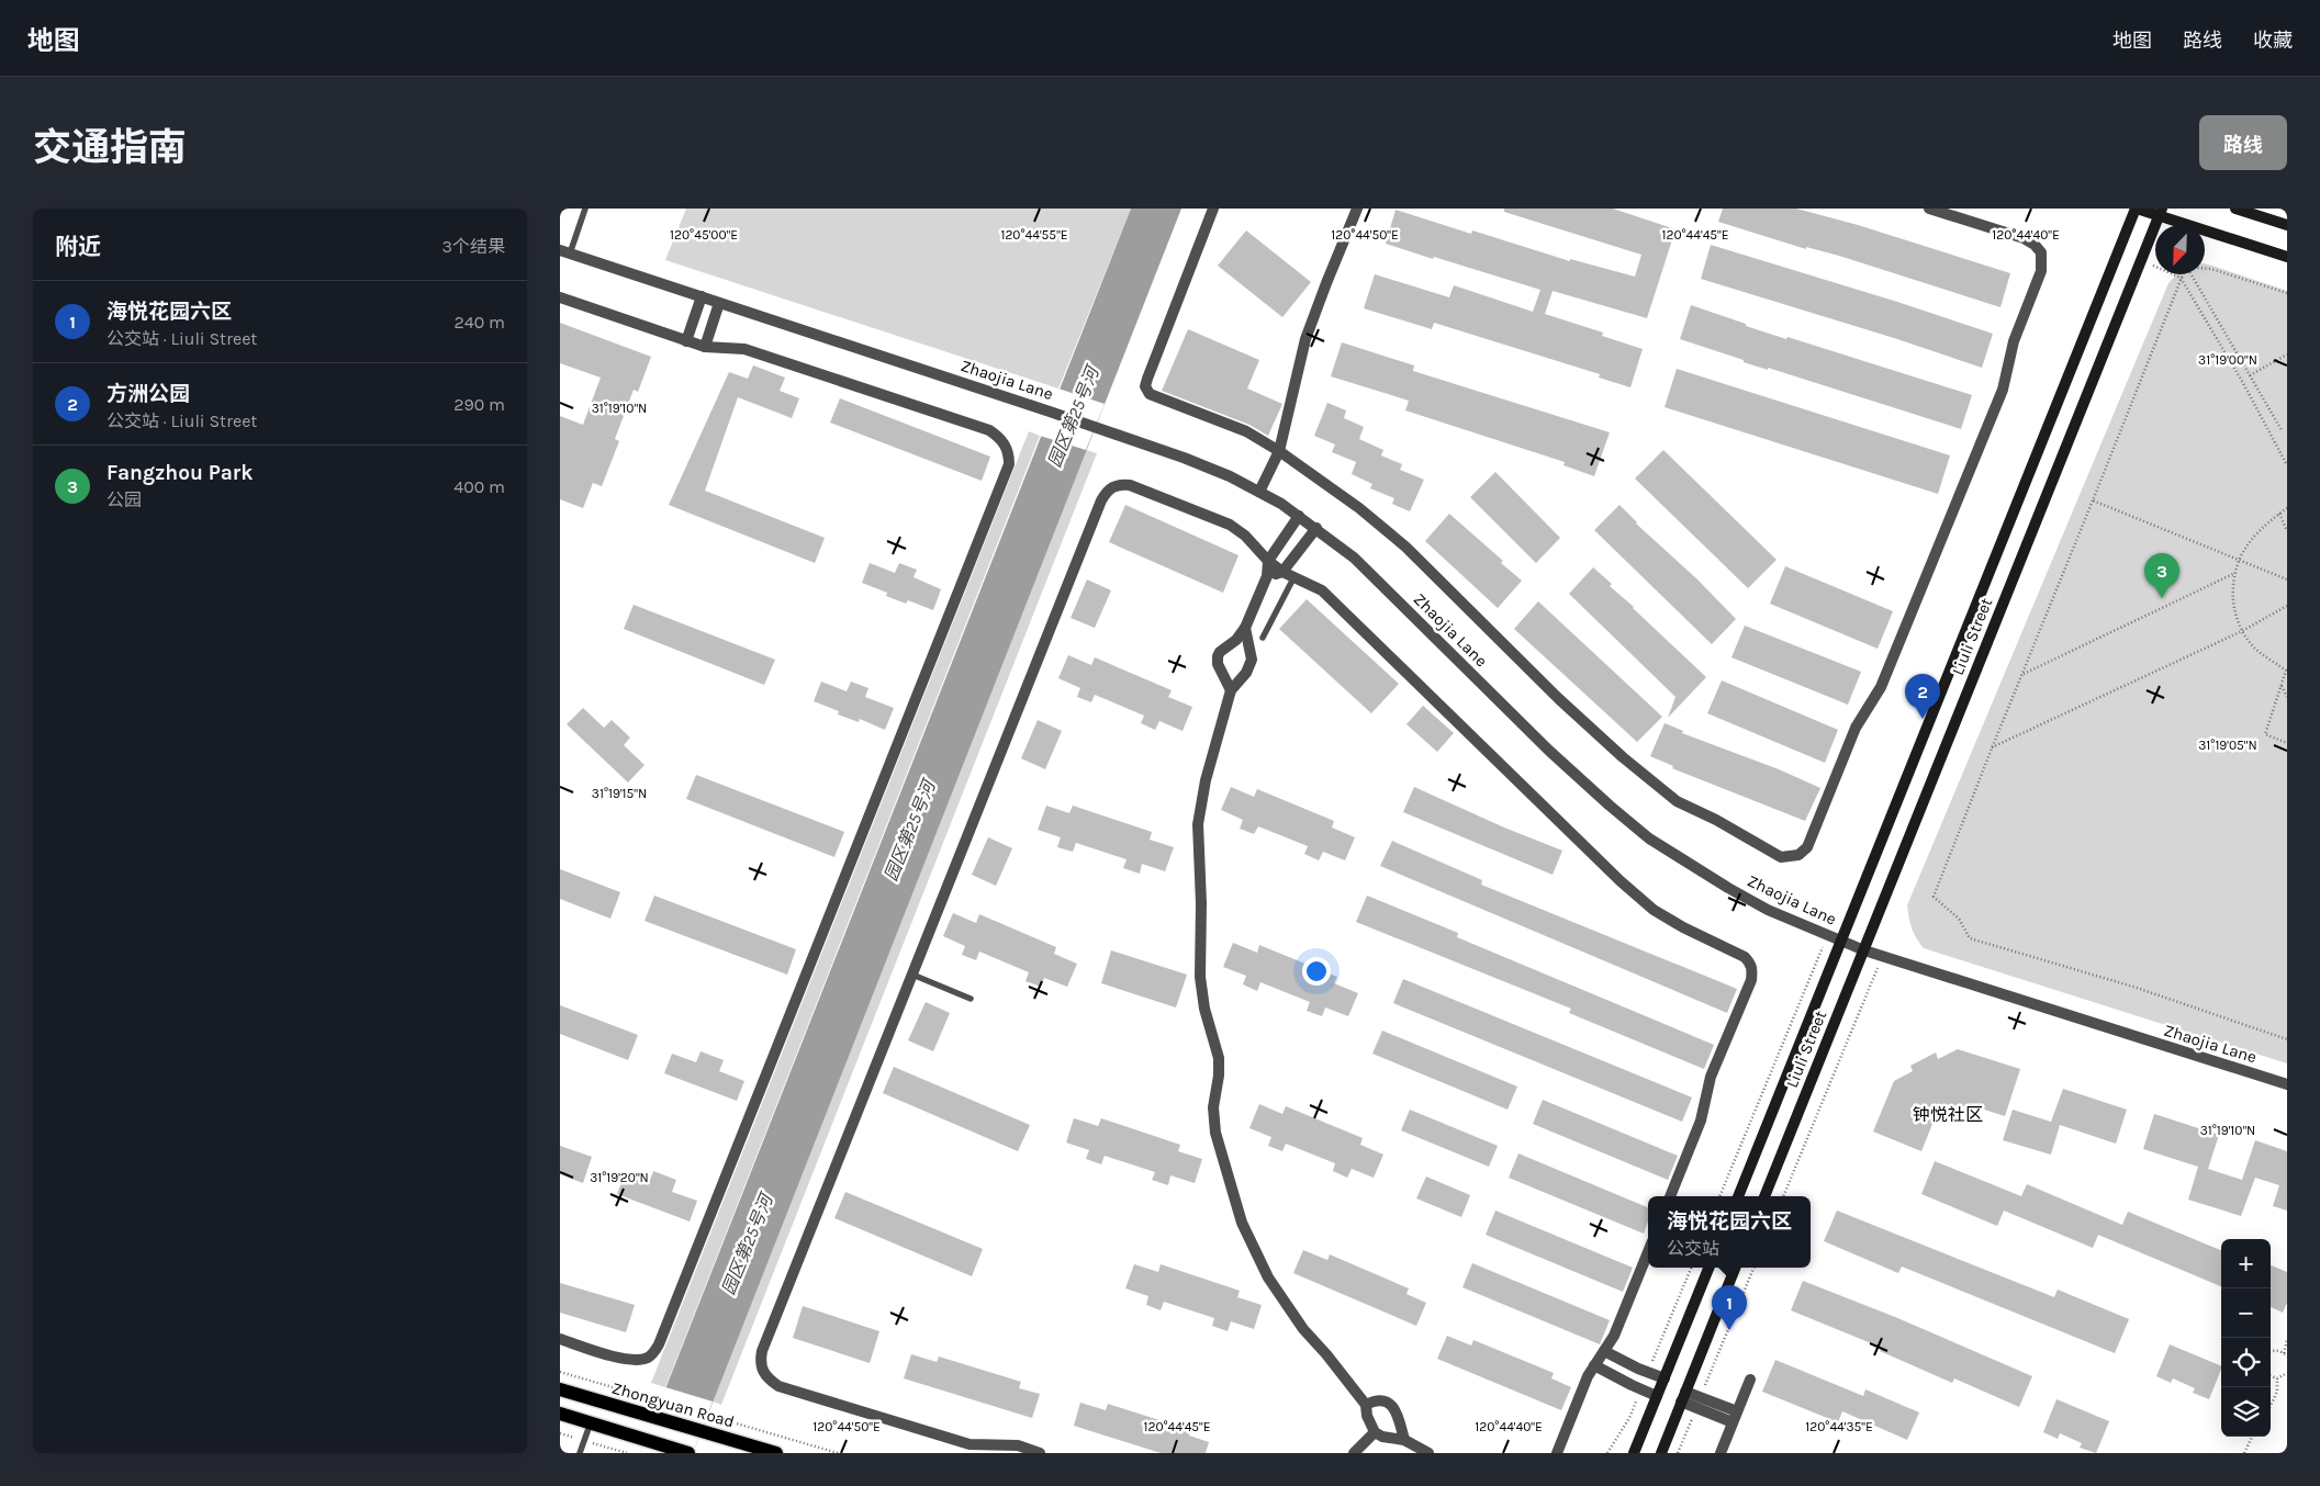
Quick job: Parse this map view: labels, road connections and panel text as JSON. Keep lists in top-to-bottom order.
{
  "streets": {
    "main road": ["Liuli Street", "Zhongyuan Road"],
    "street": ["Zhaojia Lane"]
  },
  "crossings": [
    ["Zhaojia Lane", "Liuli Street"]
  ],
  "districts": ["钟悦社区"],
  "water": ["园区第25号河"],
  "north": "bottom left",
  "page": {
    "header": "地图",
    "nav": ["地图", "路线", "收藏"],
    "title": "交通指南",
    "buttons": "路线",
    "heading": ["附近", "3个结果"],
    "list": [
      {
        "mark": "1",
        "name": "海悦花园六区",
        "note": "公交站 · Liuli Street",
        "value": "240 m"
      },
      {
        "mark": "2",
        "name": "方洲公园",
        "note": "公交站 · Liuli Street",
        "value": "290 m"
      },
      {
        "mark": "3",
        "name": "Fangzhou Park",
        "note": "公园",
        "value": "400 m"
      }
    ],
    "pins": ["3", "2", "1"],
    "popup": ["海悦花园六区", "公交站"],
    "map_buttons": ["+", "−"]
  },
  "coordinates": [
    "120°45'00\"E",
    "120°44'55\"E",
    "120°44'50\"E",
    "120°44'45\"E",
    "120°44'40\"E",
    "31°19'00\"N",
    "31°19'10\"N",
    "31°19'05\"N",
    "31°19'15\"N",
    "31°19'20\"N",
    "120°44'35\"E"
  ]
}
